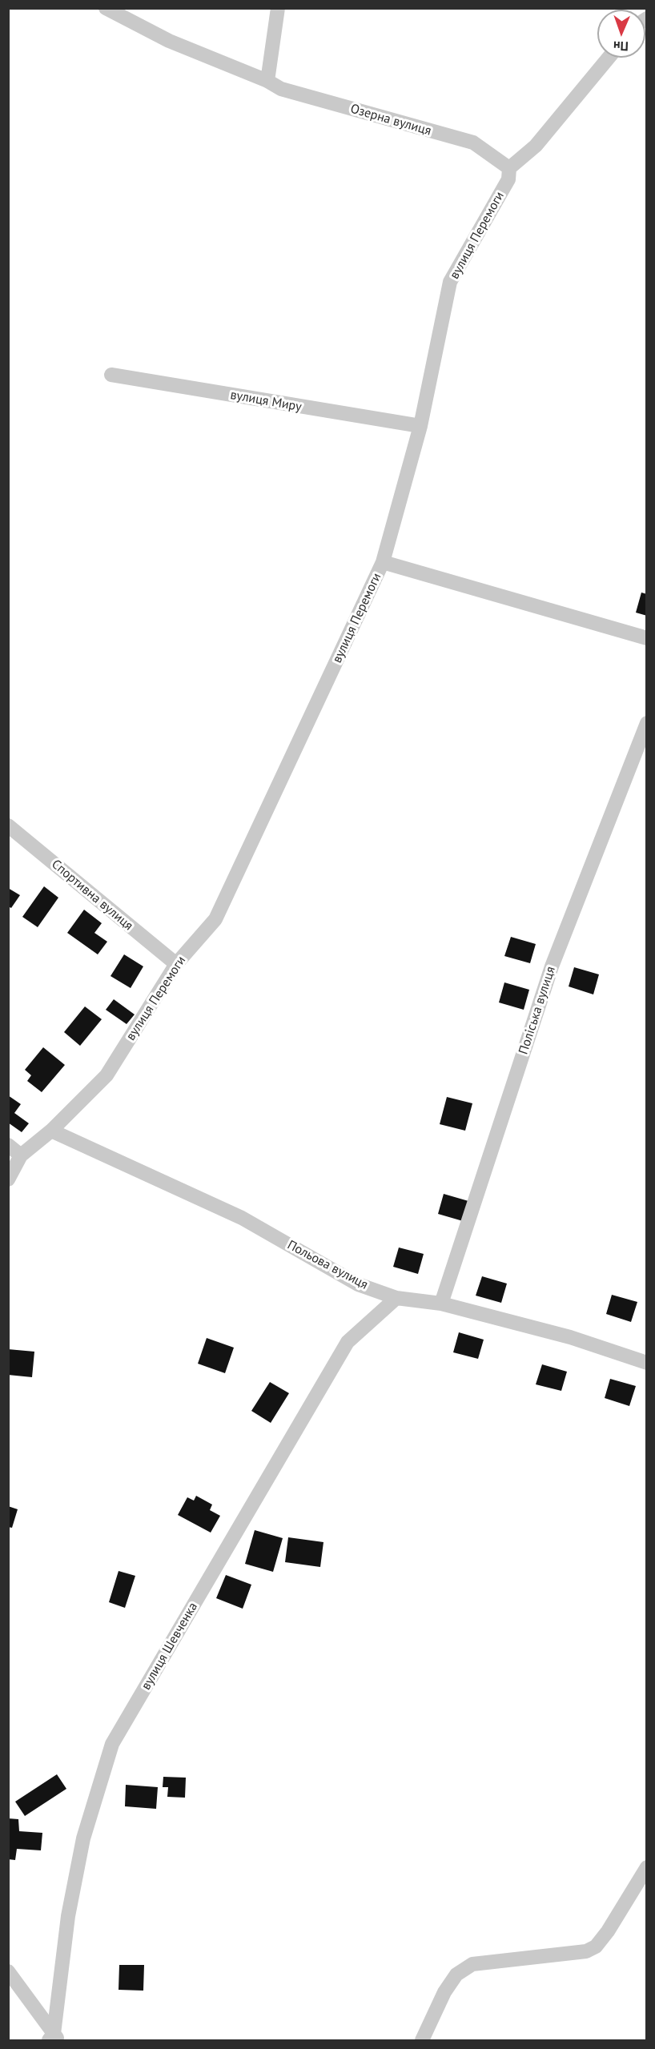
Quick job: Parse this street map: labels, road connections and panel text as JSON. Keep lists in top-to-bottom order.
{
  "streets": {
    "street": [
      "Озерна вулиця",
      "вулиця Перемоги",
      "вулиця Миру",
      "Спортивна вулиця",
      "Поліська вулиця",
      "Польова вулиця",
      "вулиця Шевченка"
    ]
  },
  "crossings": [
    ["Озерна вулиця", "вулиця Перемоги"],
    ["вулиця Перемоги", "вулиця Миру"],
    ["вулиця Перемоги", "Спортивна вулиця"],
    ["вулиця Перемоги", "Польова вулиця"],
    ["Поліська вулиця", "Польова вулиця"],
    ["Польова вулиця", "вулиця Шевченка"]
  ],
  "north": "bottom"
}
